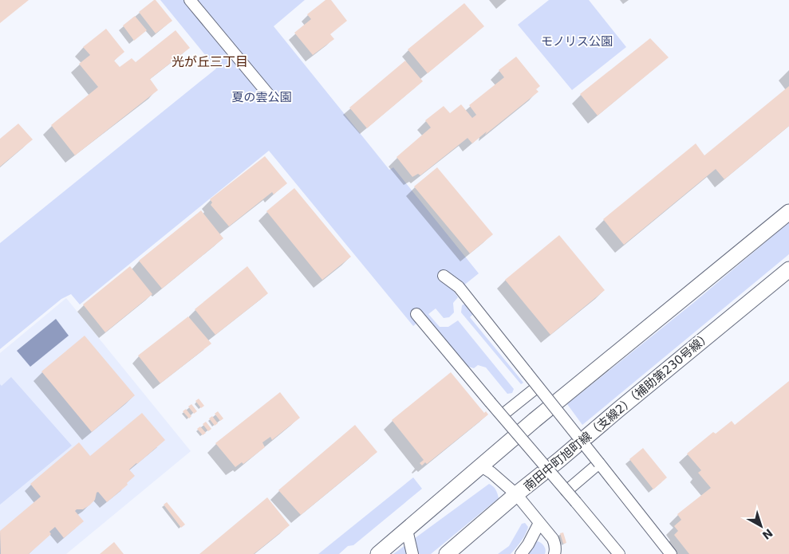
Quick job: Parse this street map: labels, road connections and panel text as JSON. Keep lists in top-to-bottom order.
{
  "streets": {
    "main road": ["南田中町旭町線（支線2）（補助第230号線）"]
  },
  "districts": ["光が丘三丁目"],
  "parks": ["モノリス公園", "夏の雲公園"],
  "north": "bottom right"
}
